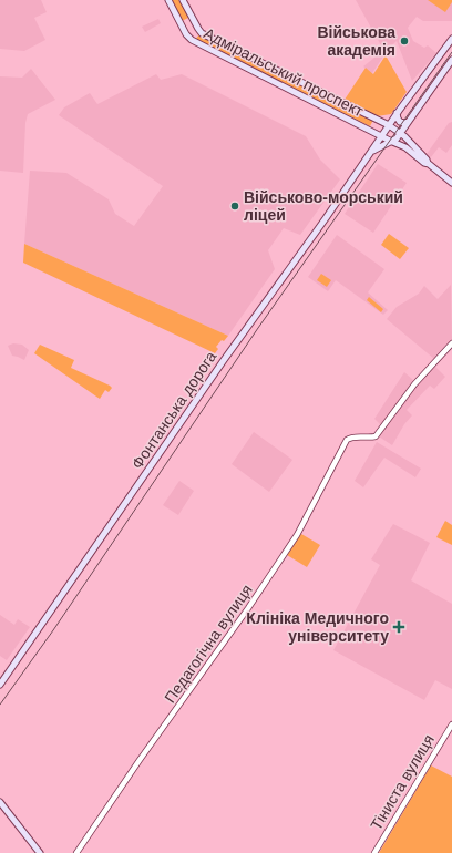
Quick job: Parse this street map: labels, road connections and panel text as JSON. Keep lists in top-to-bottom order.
{
  "streets": {
    "main road": ["Адміральський проспект", "Фонтанська дорога"],
    "street": ["Педагогічна вулиця", "Тіниста вулиця"]
  },
  "crossings": [
    ["Адміральський проспект", "Фонтанська дорога"]
  ],
  "places": {
    "other": ["Військова академія", "Військово-морський ліцей"],
    "health": ["Клініка Медичного університету"]
  }
}
